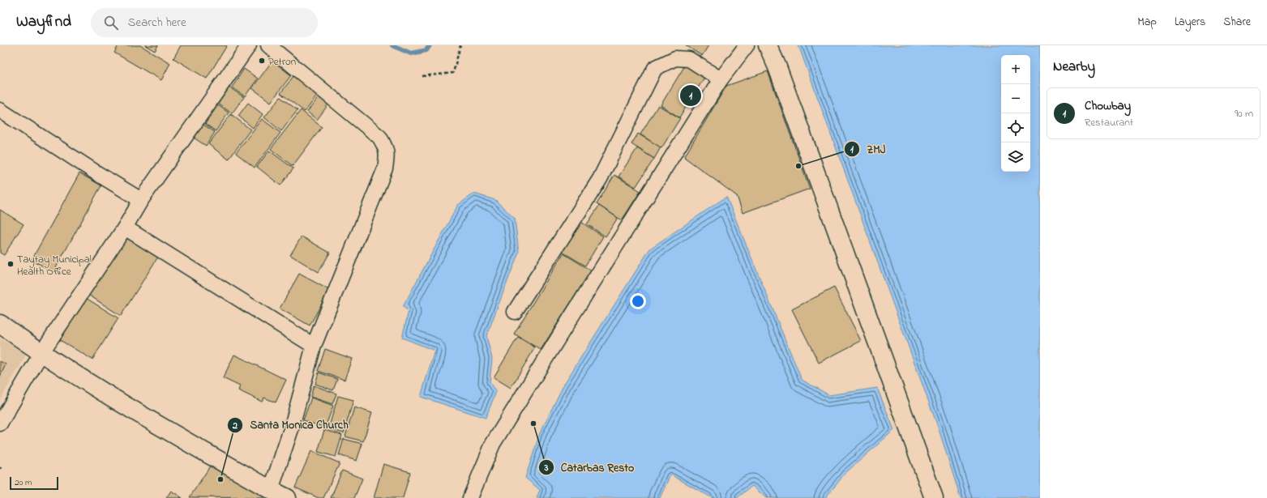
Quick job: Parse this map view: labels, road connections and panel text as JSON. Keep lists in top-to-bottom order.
{
  "places": [
    "Petron",
    "ZMJ",
    "Taytay Municipal Health Office",
    "Catarbas Resto",
    "Santa Monica Church"
  ],
  "scale_bar": "20 m",
  "page": {
    "header": "Wayfind",
    "search": "Search here",
    "nav": ["Map", "Layers", "Share"],
    "heading": "Nearby",
    "map_buttons": ["+", "−"],
    "pins": "1",
    "list": [
      {
        "mark": "1",
        "name": "Chowbay",
        "note": "Restaurant",
        "value": "90 m"
      }
    ],
    "scale": "20 m"
  }
}
